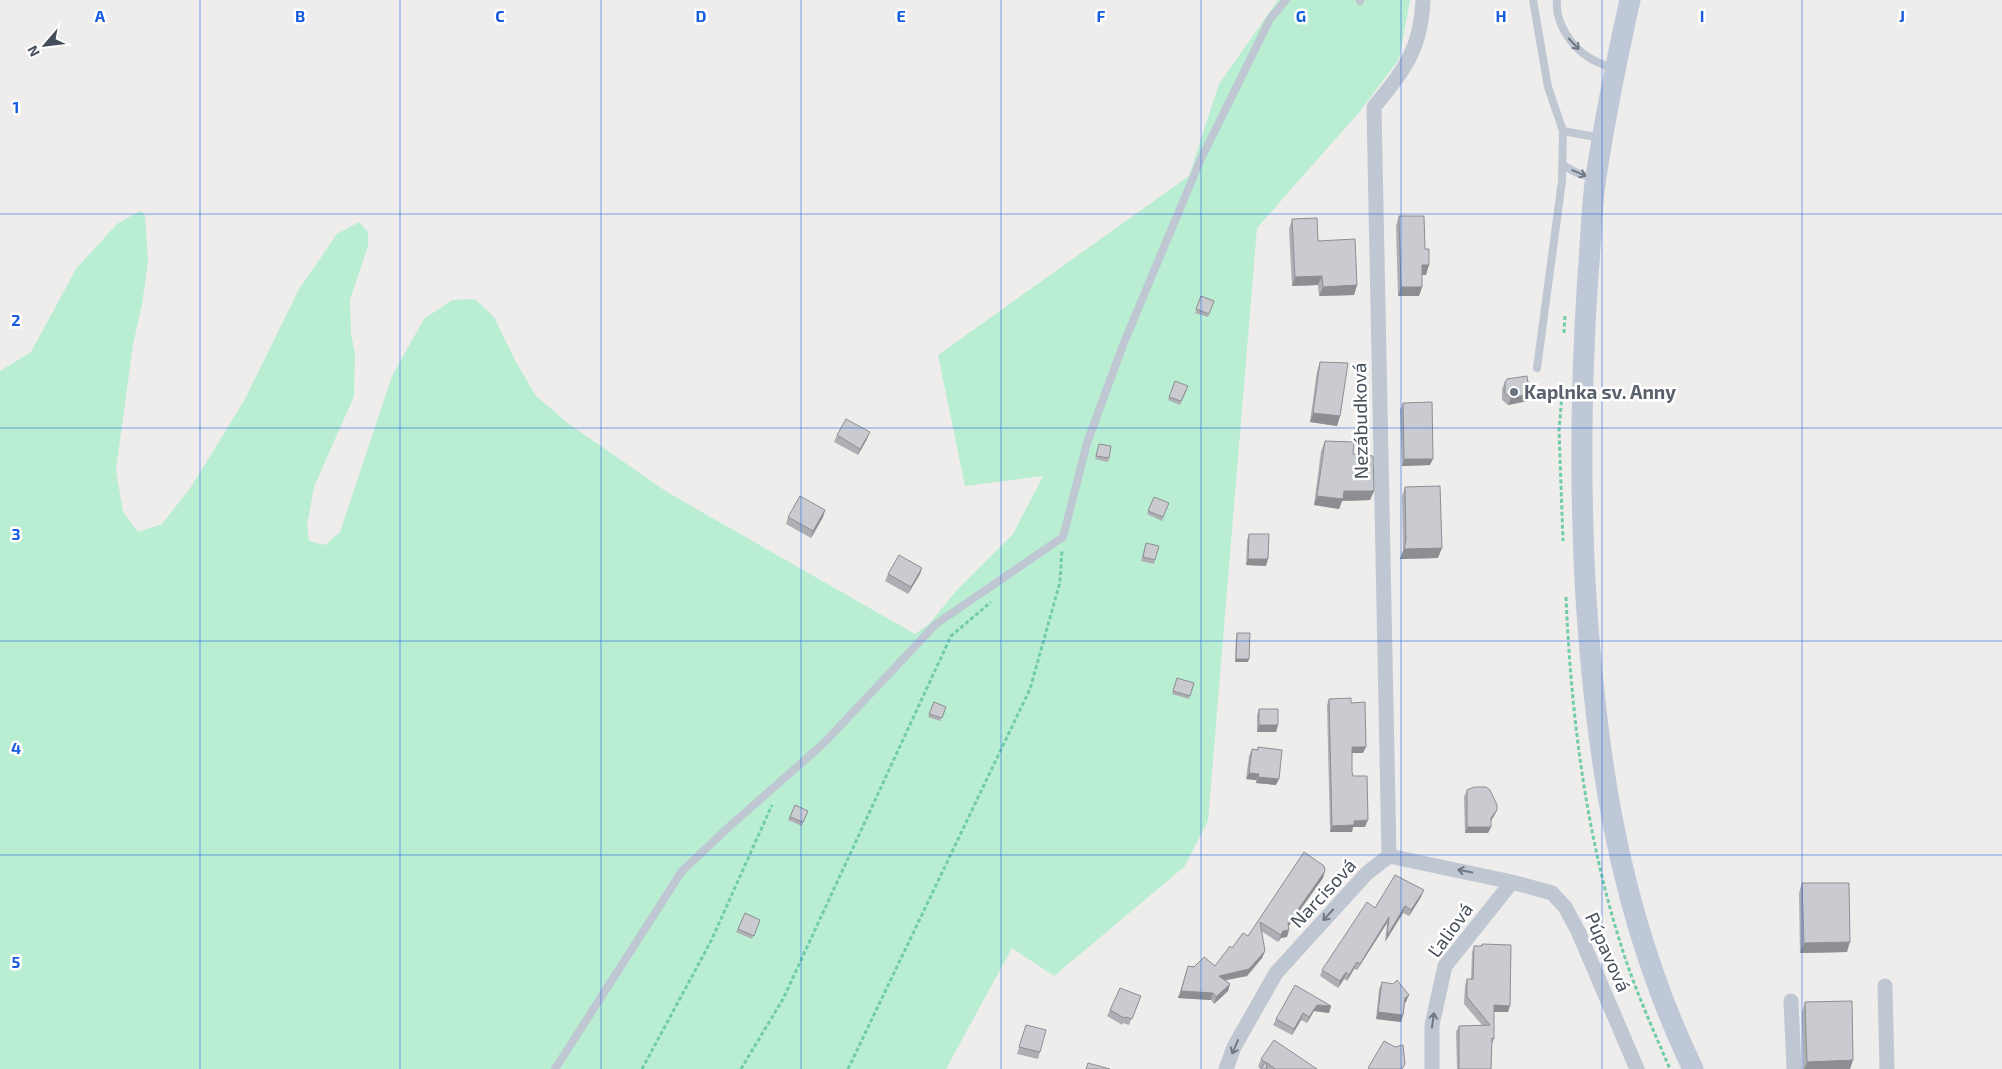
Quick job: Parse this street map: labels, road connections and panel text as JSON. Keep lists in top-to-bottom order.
{
  "streets": {
    "street": [
      "Nezábudková",
      "Narcisová",
      "Ľaliová",
      "Púpavová"
    ]
  },
  "crossings": [
    ["Nezábudková", "Narcisová"],
    ["Ľaliová", "Púpavová"]
  ],
  "one_way": ["Narcisová", "Ľaliová"],
  "places": ["Kaplnka sv. Anny"],
  "north": "bottom left",
  "grid": {
    "columns": [
      "A",
      "B",
      "C",
      "D",
      "E",
      "F",
      "G",
      "H",
      "I",
      "J"
    ],
    "rows": [
      "1",
      "2",
      "3",
      "4",
      "5"
    ]
  }
}
